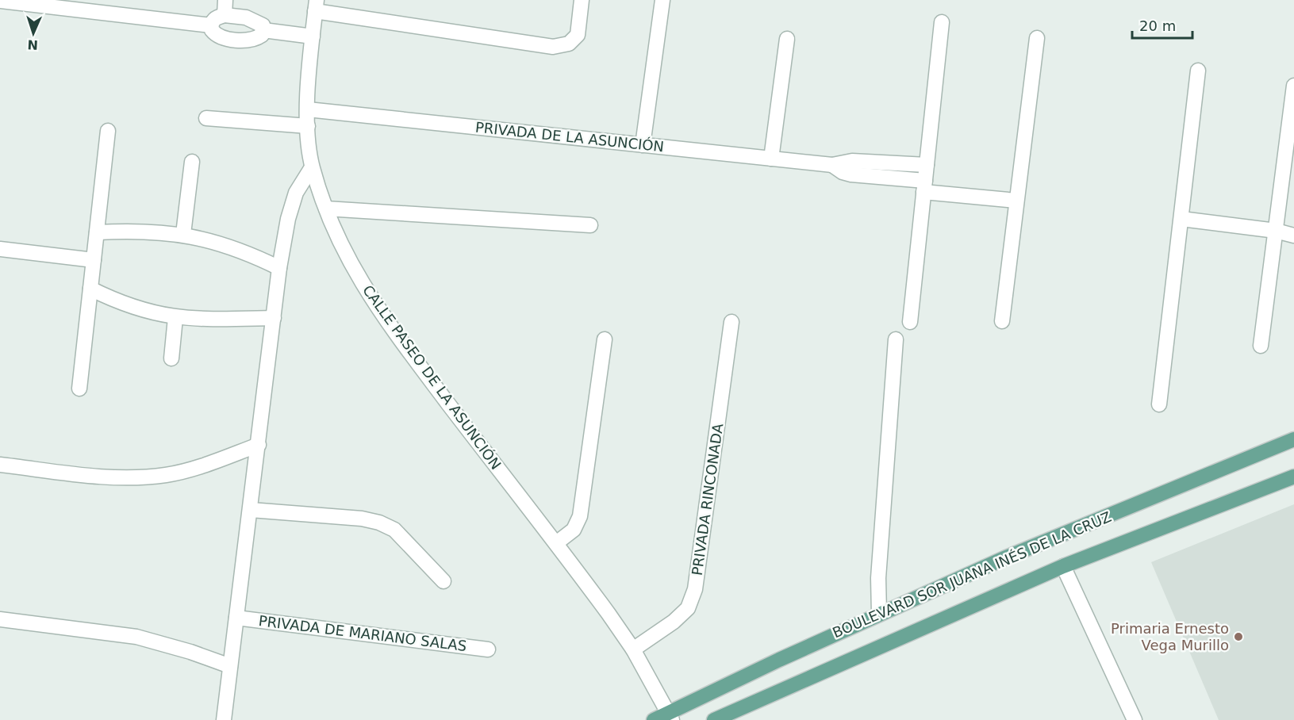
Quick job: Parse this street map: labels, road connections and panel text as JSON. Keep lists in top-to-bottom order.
{
  "streets": {
    "main road": ["BOULEVARD SOR JUANA INÉS DE LA CRUZ"],
    "street": [
      "PRIVADA DE LA ASUNCIÓN",
      "CALLE PASEO DE LA ASUNCIÓN",
      "PRIVADA RINCONADA",
      "PRIVADA DE MARIANO SALAS"
    ]
  },
  "crossings": [
    ["PRIVADA DE LA ASUNCIÓN", "CALLE PASEO DE LA ASUNCIÓN"],
    ["CALLE PASEO DE LA ASUNCIÓN", "PRIVADA RINCONADA"],
    ["CALLE PASEO DE LA ASUNCIÓN", "BOULEVARD SOR JUANA INÉS DE LA CRUZ"]
  ],
  "places": ["Primaria Ernesto Vega Murillo"],
  "scale_bar": "20 m",
  "north": "bottom"
}
